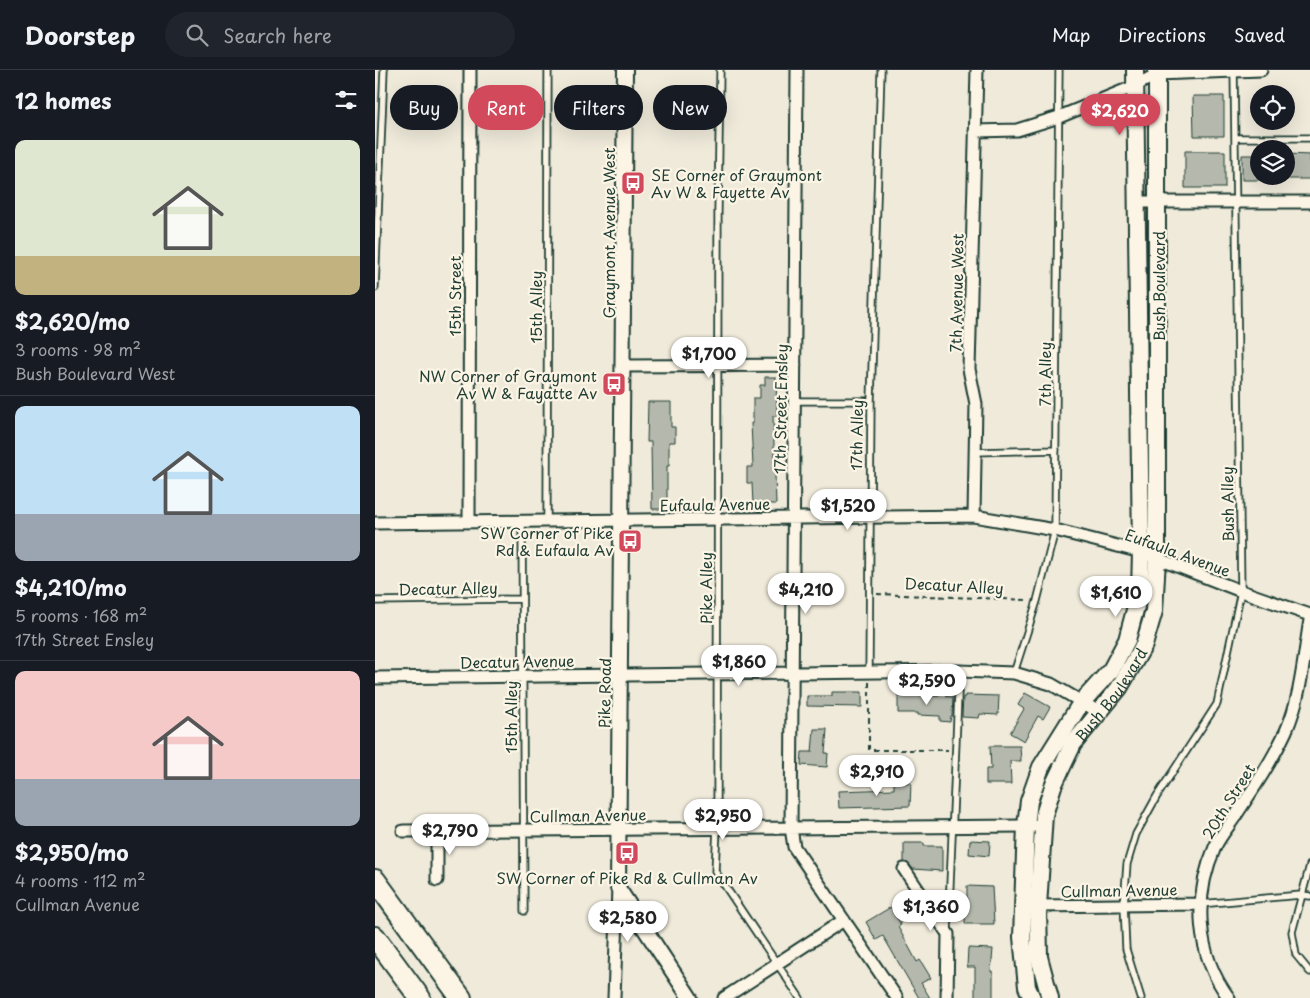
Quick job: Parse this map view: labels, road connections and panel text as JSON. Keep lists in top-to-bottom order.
{
  "streets": {
    "main road": ["Bush Boulevard"],
    "street": [
      "Graymont Avenue West",
      "7th Avenue West",
      "15th Street",
      "17th Street Ensley",
      "Eufaula Avenue",
      "Decatur Avenue",
      "Pike Road",
      "20th Street",
      "Cullman Avenue"
    ],
    "lane": [
      "15th Alley",
      "7th Alley",
      "17th Alley",
      "Bush Alley",
      "Decatur Alley",
      "Pike Alley"
    ]
  },
  "crossings": [
    ["Graymont Avenue West", "Pike Road"],
    ["Bush Boulevard", "Eufaula Avenue"],
    ["Bush Boulevard", "Decatur Avenue"],
    ["Bush Boulevard", "Cullman Avenue"],
    ["7th Avenue West", "Eufaula Avenue"],
    ["15th Street", "Eufaula Avenue"],
    ["15th Alley", "Eufaula Avenue"],
    ["15th Alley", "Decatur Alley"],
    ["15th Alley", "Decatur Avenue"],
    ["15th Alley", "Cullman Avenue"],
    ["7th Alley", "Eufaula Avenue"],
    ["7th Alley", "Decatur Alley"],
    ["7th Alley", "Decatur Avenue"],
    ["17th Street Ensley", "Eufaula Avenue"],
    ["17th Street Ensley", "Decatur Avenue"],
    ["17th Street Ensley", "Cullman Avenue"],
    ["17th Alley", "Eufaula Avenue"],
    ["17th Alley", "Decatur Alley"],
    ["17th Alley", "Decatur Avenue"],
    ["Eufaula Avenue", "Bush Alley"],
    ["Eufaula Avenue", "Pike Alley"],
    ["Eufaula Avenue", "Pike Road"],
    ["Bush Alley", "Cullman Avenue"],
    ["Pike Alley", "Decatur Avenue"],
    ["Pike Alley", "Cullman Avenue"],
    ["Decatur Avenue", "Pike Road"],
    ["Pike Road", "Cullman Avenue"],
    ["20th Street", "Cullman Avenue"]
  ],
  "places": {
    "bus stop": [
      "SE Corner of Graymont Av W & Fayette Av",
      "NW Corner of Graymont Av W & Fayatte Av",
      "SW Corner of Pike Rd & Eufaula Av",
      "SW Corner of Pike Rd & Cullman Av"
    ]
  },
  "page": {
    "header": "Doorstep",
    "search": "Search here",
    "nav": ["Map", "Directions", "Saved"],
    "heading": "12 homes",
    "chip": [
      "Buy",
      "Rent",
      "Filters",
      "New"
    ],
    "price": [
      "$2,620",
      "$1,700",
      "$1,520",
      "$4,210",
      "$1,610",
      "$1,860",
      "$2,590",
      "$2,910",
      "$2,950",
      "$2,790",
      "$1,360",
      "$2,580"
    ],
    "list": [
      {
        "name": "$2,620/mo",
        "note": "3 rooms · 98 m² · Bush Boulevard West"
      },
      {
        "name": "$4,210/mo",
        "note": "5 rooms · 168 m² · 17th Street Ensley"
      },
      {
        "name": "$2,950/mo",
        "note": "4 rooms · 112 m² · Cullman Avenue"
      }
    ]
  }
}
